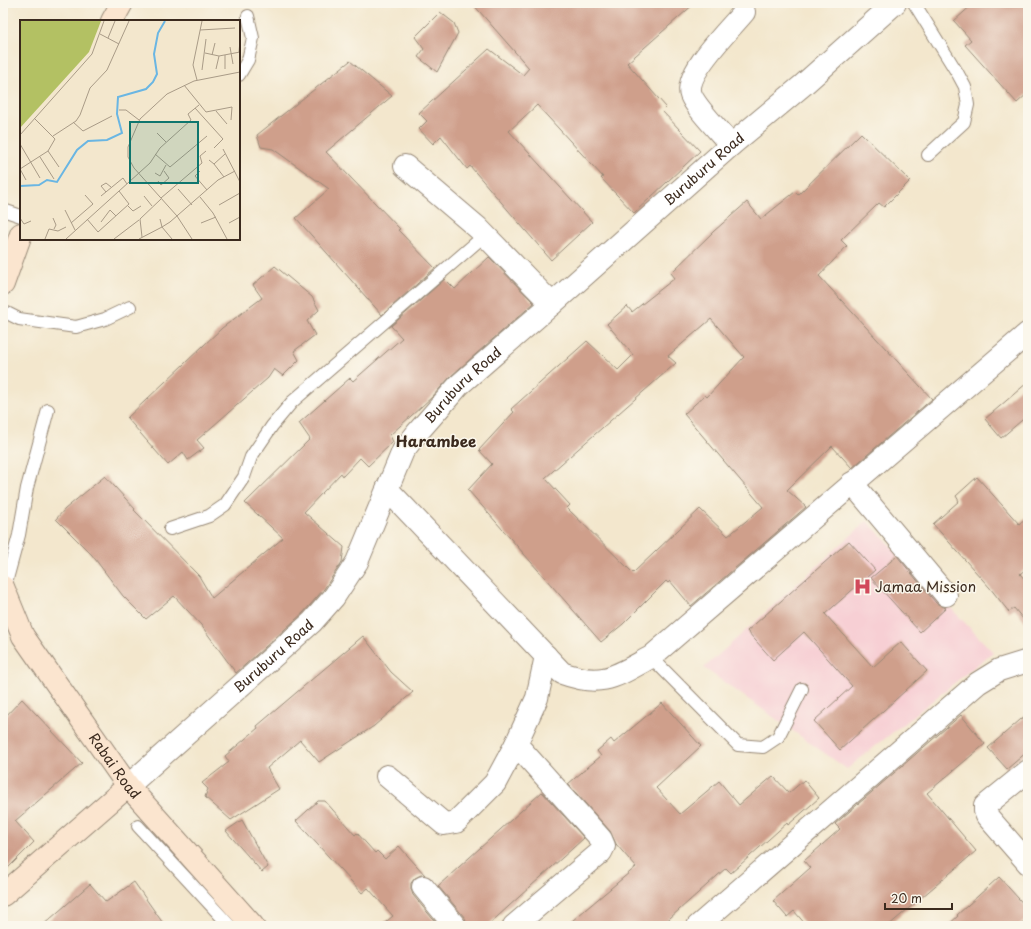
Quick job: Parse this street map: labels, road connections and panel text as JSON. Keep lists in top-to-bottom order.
{
  "streets": {
    "main road": ["Buruburu Road", "Rabai Road"]
  },
  "crossings": [
    ["Buruburu Road", "Rabai Road"]
  ],
  "districts": ["Harambee"],
  "places": {
    "hospital": ["Jamaa Mission"]
  },
  "scale_bar": "20 m"
}
